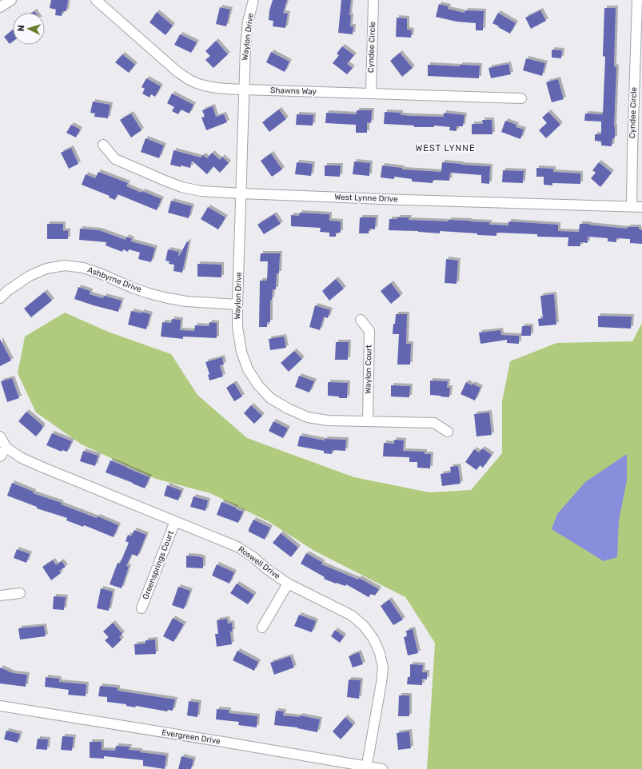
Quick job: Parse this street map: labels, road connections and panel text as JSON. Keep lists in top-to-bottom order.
{
  "streets": {
    "street": [
      "Waylon Drive",
      "Cyndee Circle",
      "Shawns Way",
      "West Lynne Drive",
      "Ashbyrne Drive",
      "Waylon Court",
      "Roswell Drive",
      "Greensprings Court",
      "Evergreen Drive"
    ]
  },
  "crossings": [
    ["Waylon Drive", "Shawns Way"],
    ["Waylon Drive", "West Lynne Drive"],
    ["Waylon Drive", "Ashbyrne Drive"],
    ["Waylon Drive", "Waylon Court"],
    ["Cyndee Circle", "Shawns Way"],
    ["Cyndee Circle", "West Lynne Drive"],
    ["Roswell Drive", "Greensprings Court"],
    ["Roswell Drive", "Evergreen Drive"]
  ],
  "districts": ["WEST LYNNE"],
  "north": "left"
}
